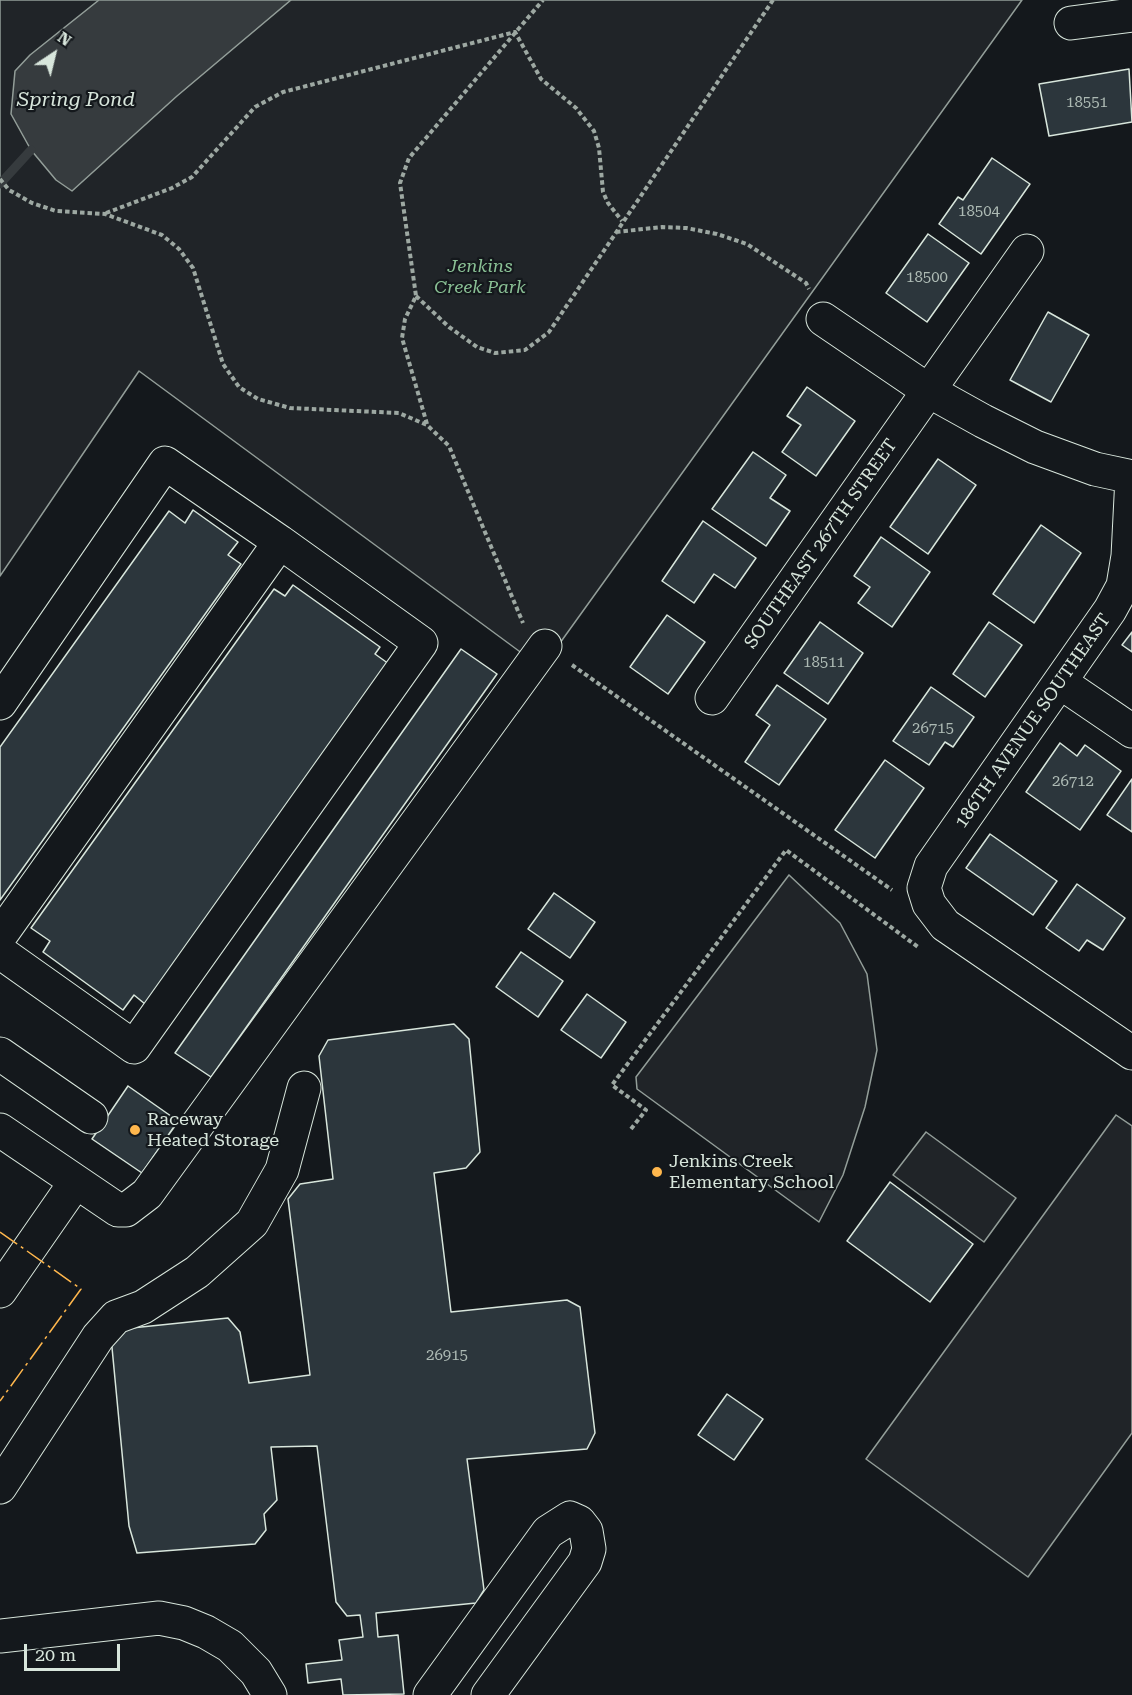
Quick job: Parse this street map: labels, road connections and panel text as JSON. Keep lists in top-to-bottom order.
{
  "streets": {
    "street": ["SOUTHEAST 267TH STREET", "186TH AVENUE SOUTHEAST"]
  },
  "water": ["Spring Pond"],
  "parks": ["Jenkins Creek Park"],
  "places": ["Raceway Heated Storage", "Jenkins Creek Elementary School"],
  "house_numbers": [
    "18551",
    "18504",
    "18500",
    "18511",
    "26715",
    "26712",
    "26915"
  ],
  "scale_bar": "20 m",
  "north": "top right"
}
